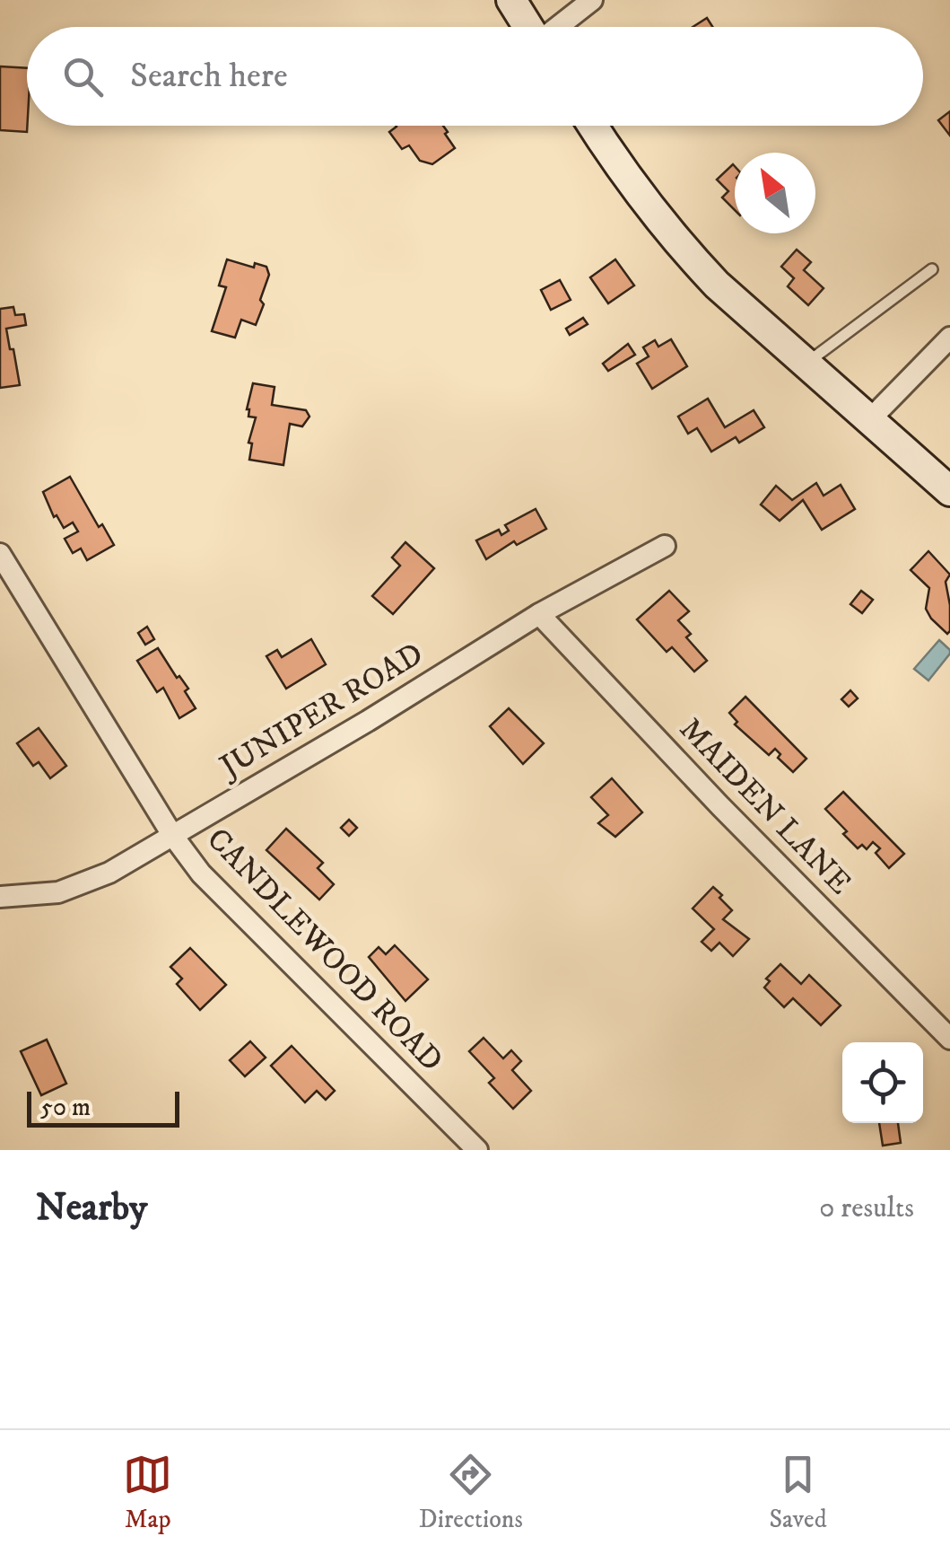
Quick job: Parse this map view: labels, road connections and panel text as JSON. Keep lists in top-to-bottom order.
{
  "streets": {
    "street": ["JUNIPER ROAD", "MAIDEN LANE", "CANDLEWOOD ROAD"]
  },
  "crossings": [
    ["JUNIPER ROAD", "MAIDEN LANE"],
    ["JUNIPER ROAD", "CANDLEWOOD ROAD"]
  ],
  "scale_bar": "50 m",
  "north": "top left",
  "page": {
    "search": "Search here",
    "scale": "50 m",
    "heading": ["Nearby", "0 results"],
    "nav": ["Map", "Directions", "Saved"]
  }
}
